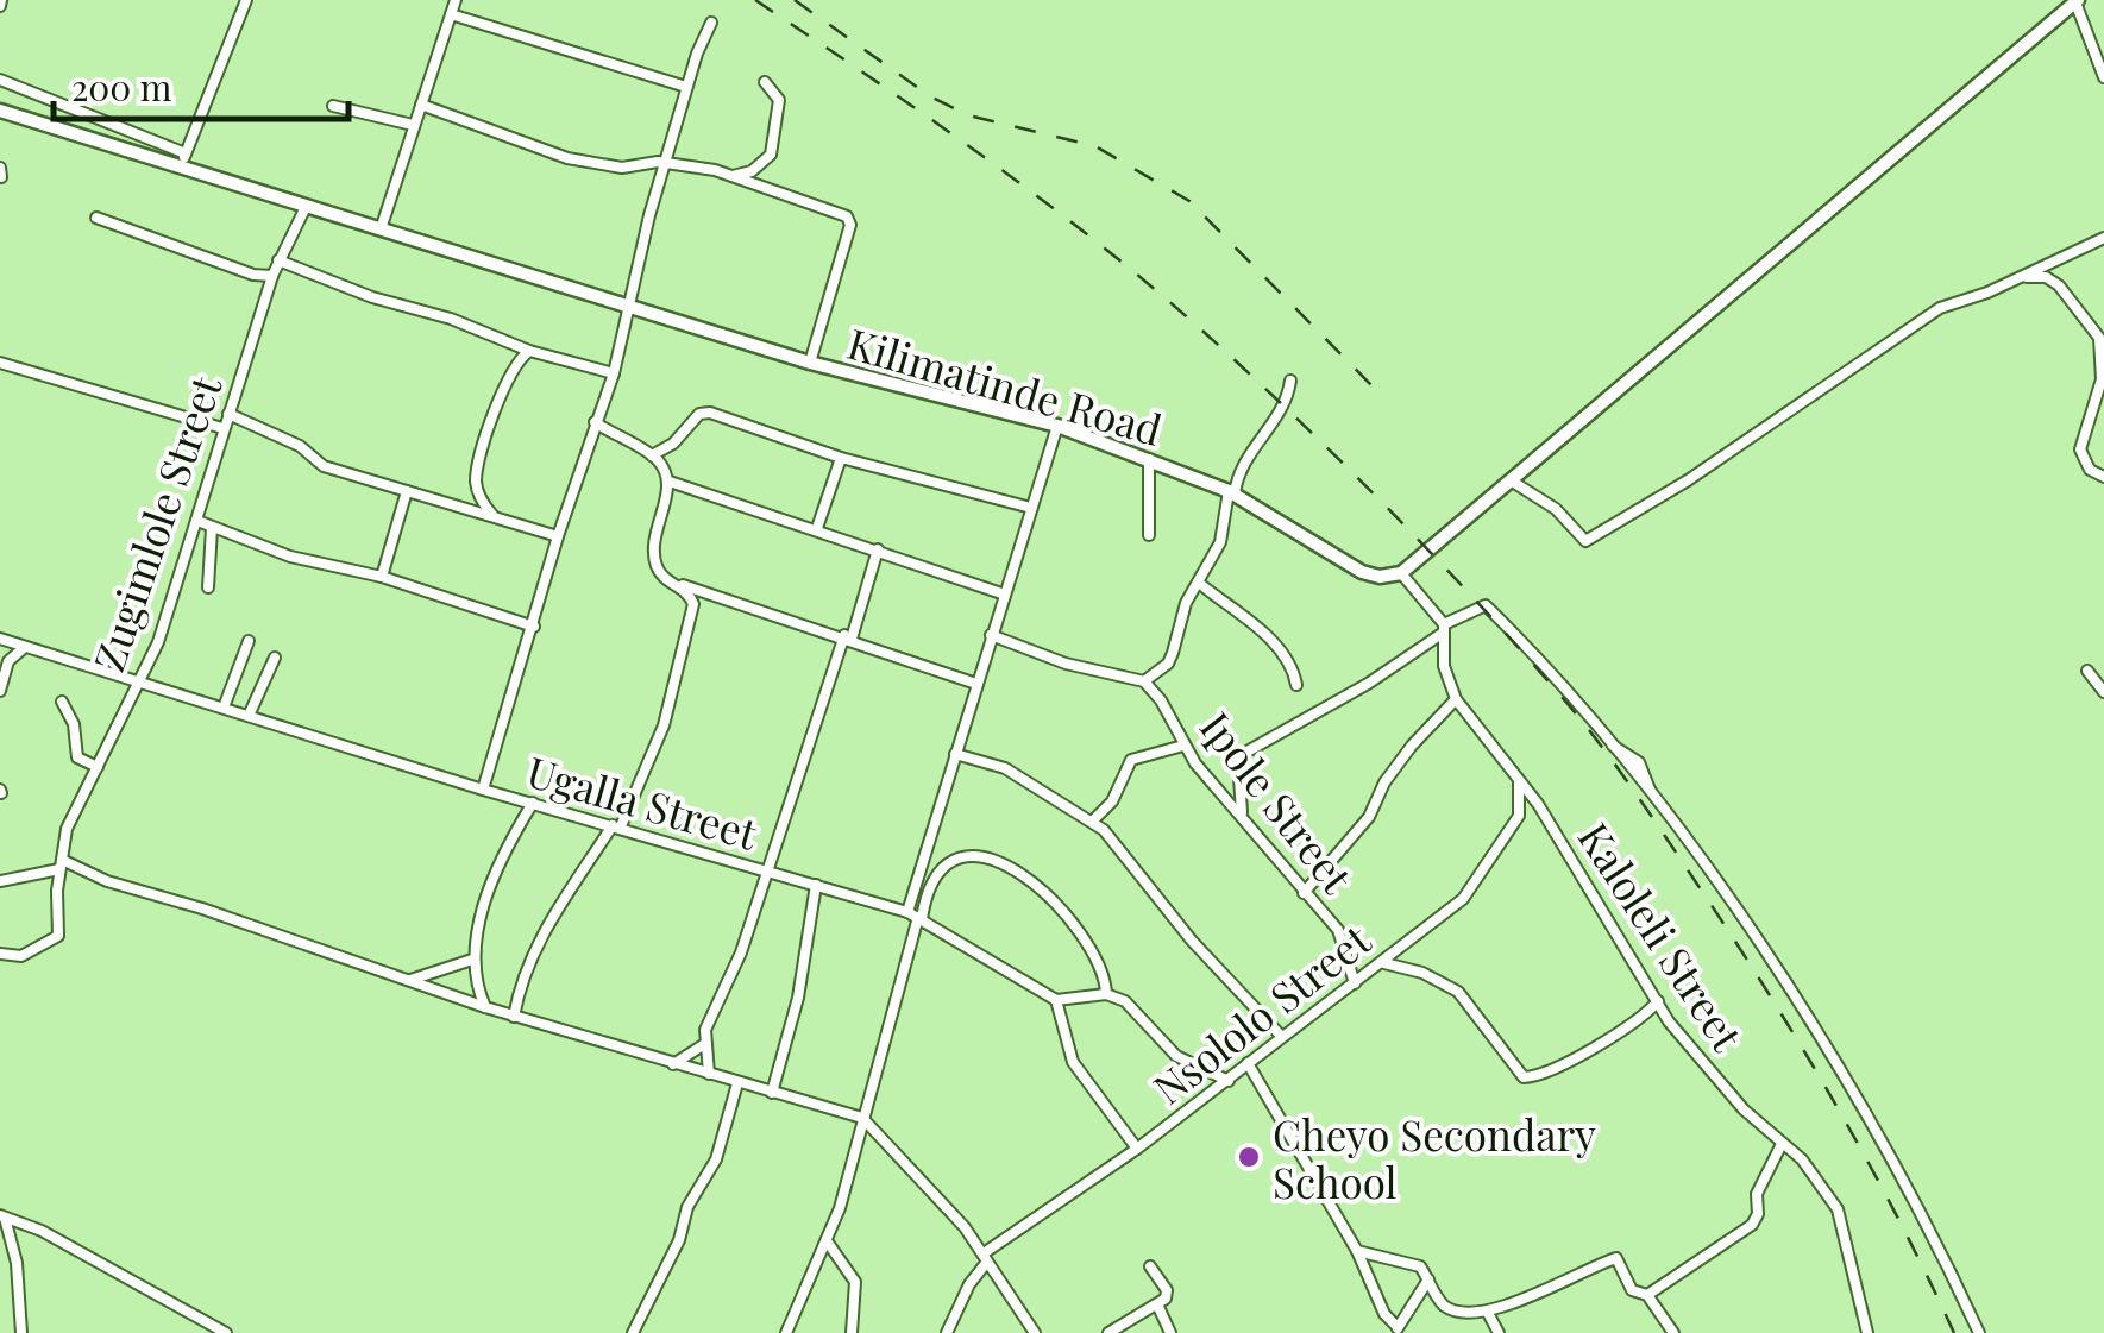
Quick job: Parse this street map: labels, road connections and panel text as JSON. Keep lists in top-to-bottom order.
{
  "streets": {
    "main road": ["Kilimatinde Road"],
    "street": [
      "Zugimlole Street",
      "Ugalla Street",
      "Ipole Street",
      "Kaloleli Street",
      "Nsololo Street"
    ]
  },
  "crossings": [
    ["Kilimatinde Road", "Zugimlole Street"],
    ["Kilimatinde Road", "Kaloleli Street"],
    ["Zugimlole Street", "Ugalla Street"],
    ["Ipole Street", "Nsololo Street"],
    ["Kaloleli Street", "Nsololo Street"]
  ],
  "places": ["Cheyo Secondary School"],
  "scale_bar": "200 m"
}
